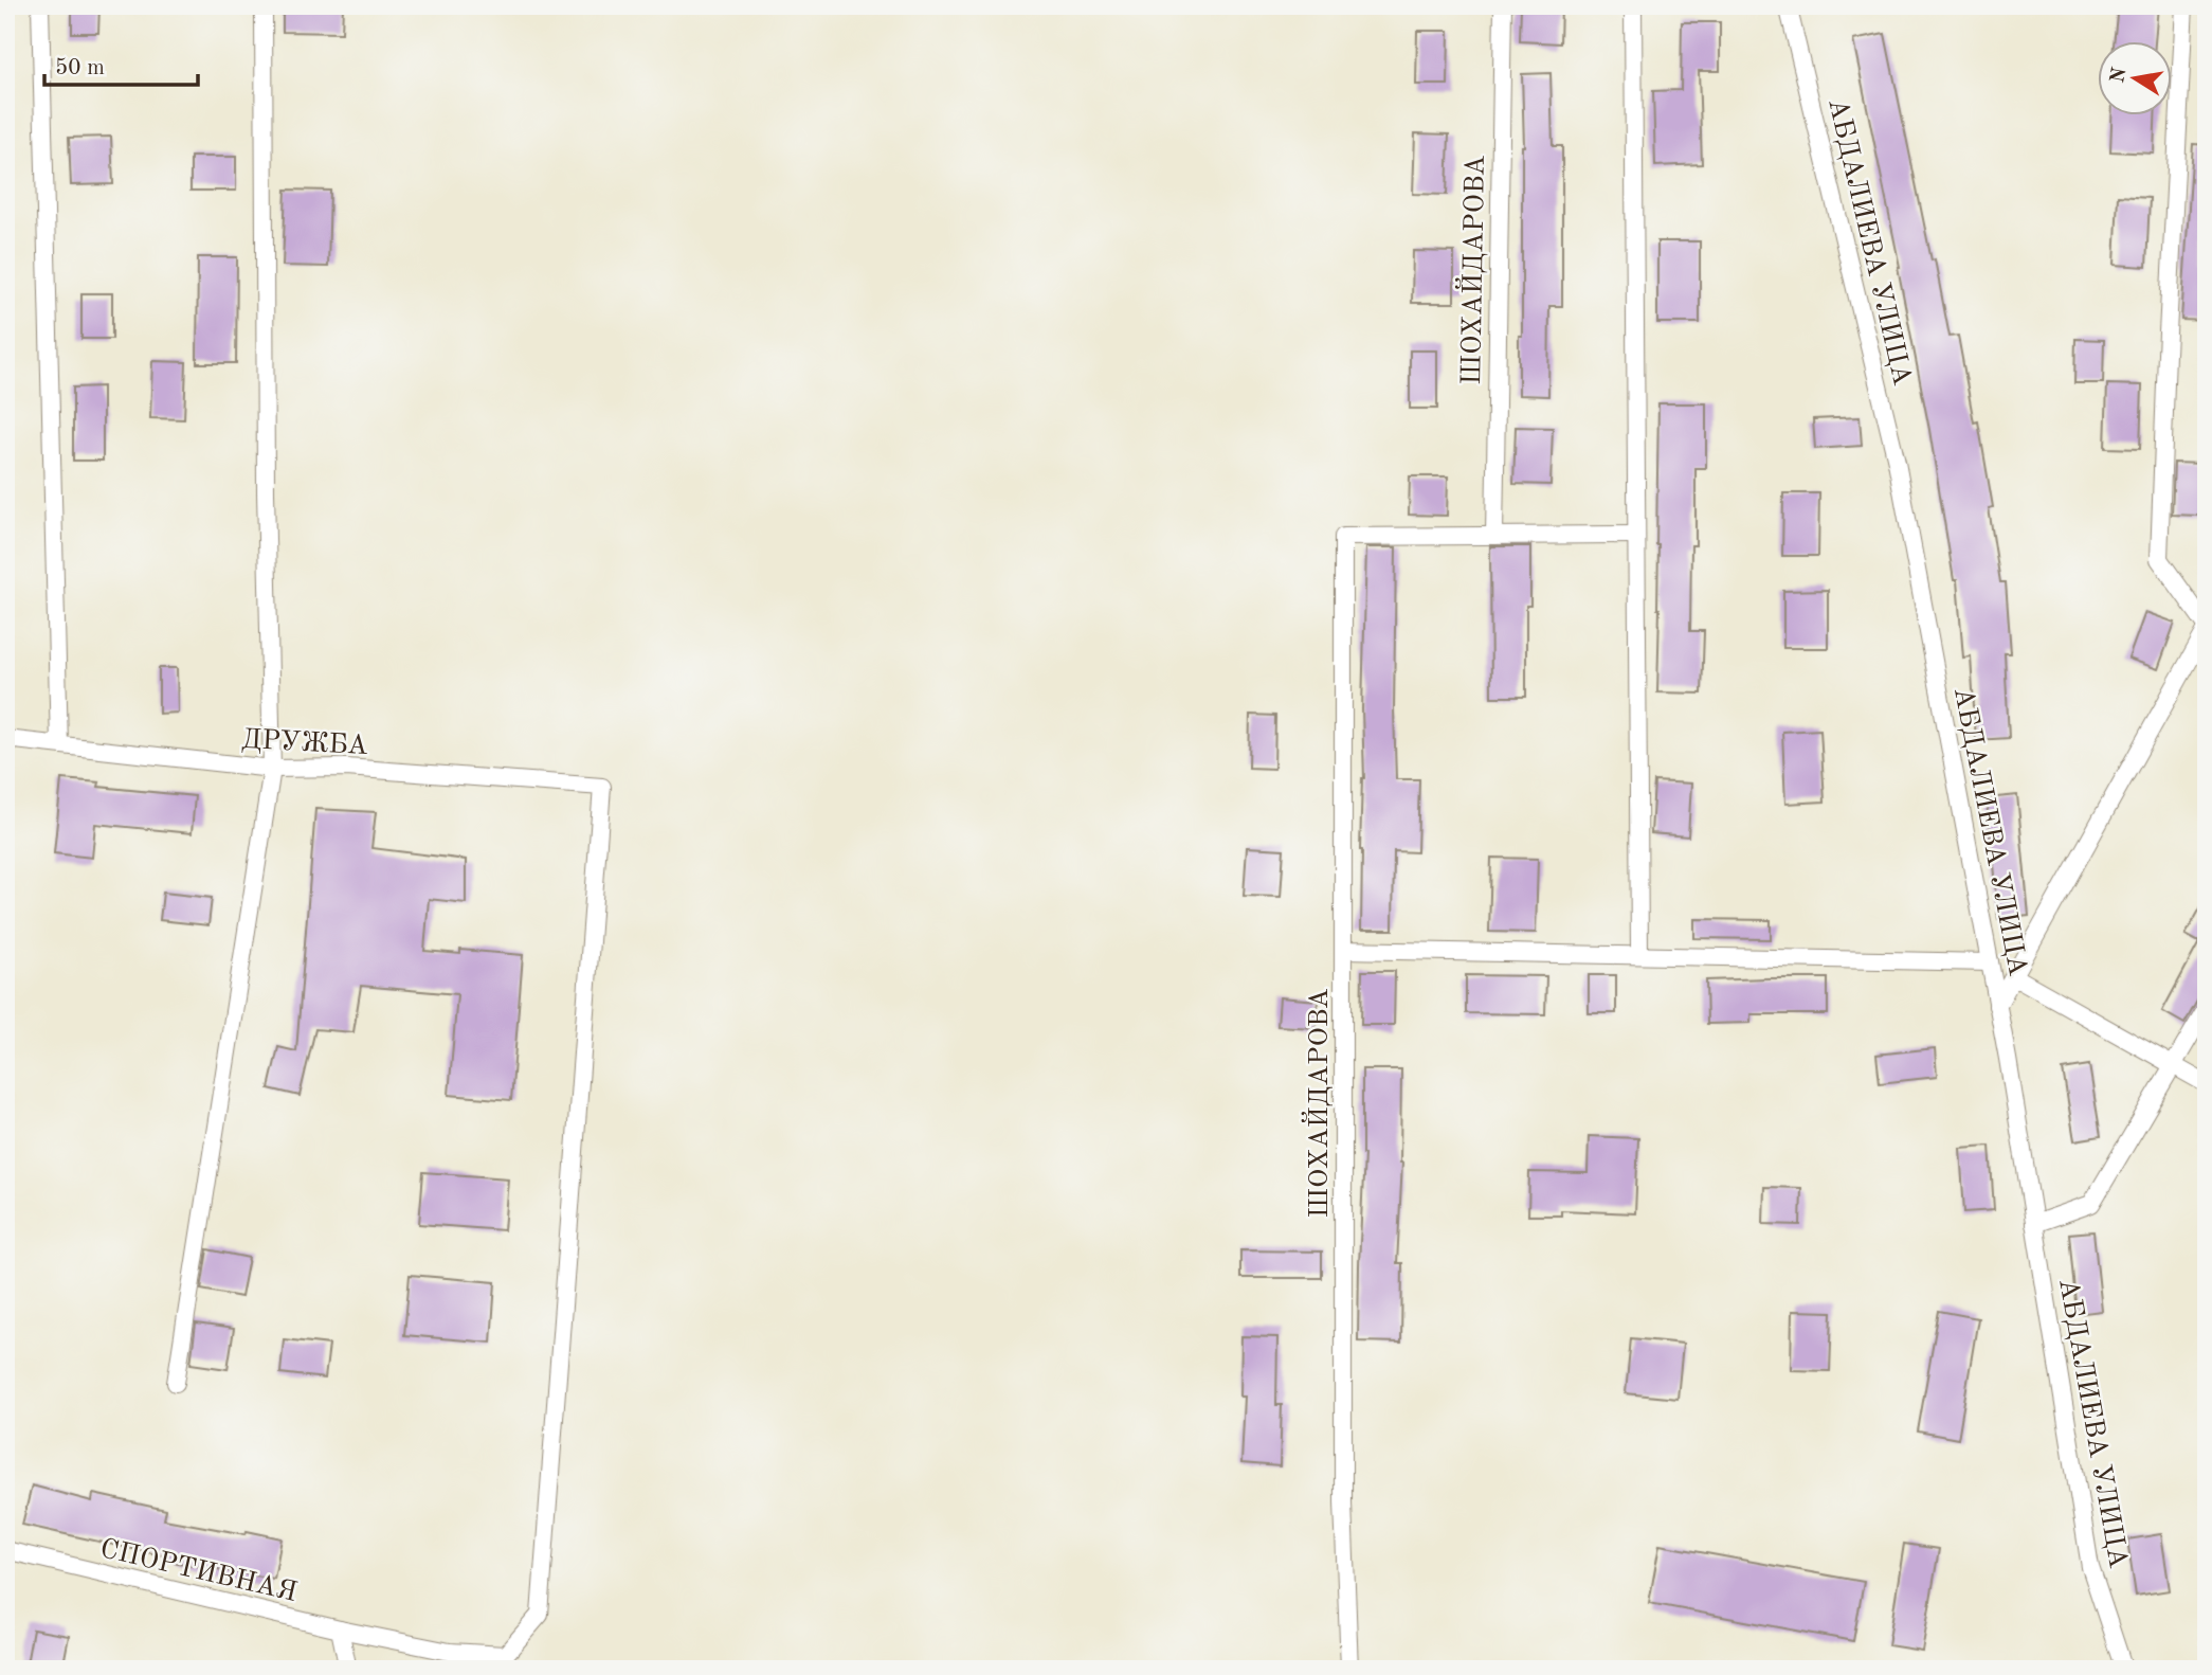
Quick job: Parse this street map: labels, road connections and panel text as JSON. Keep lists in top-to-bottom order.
{
  "streets": {
    "street": [
      "АБДАЛИЕВА УЛИЦА",
      "ШОХАЙДАРОВА",
      "ДРУЖБА",
      "СПОРТИВНАЯ"
    ]
  },
  "crossings": [
    ["ДРУЖБА", "СПОРТИВНАЯ"]
  ],
  "scale_bar": "50 m",
  "north": "left"
}
